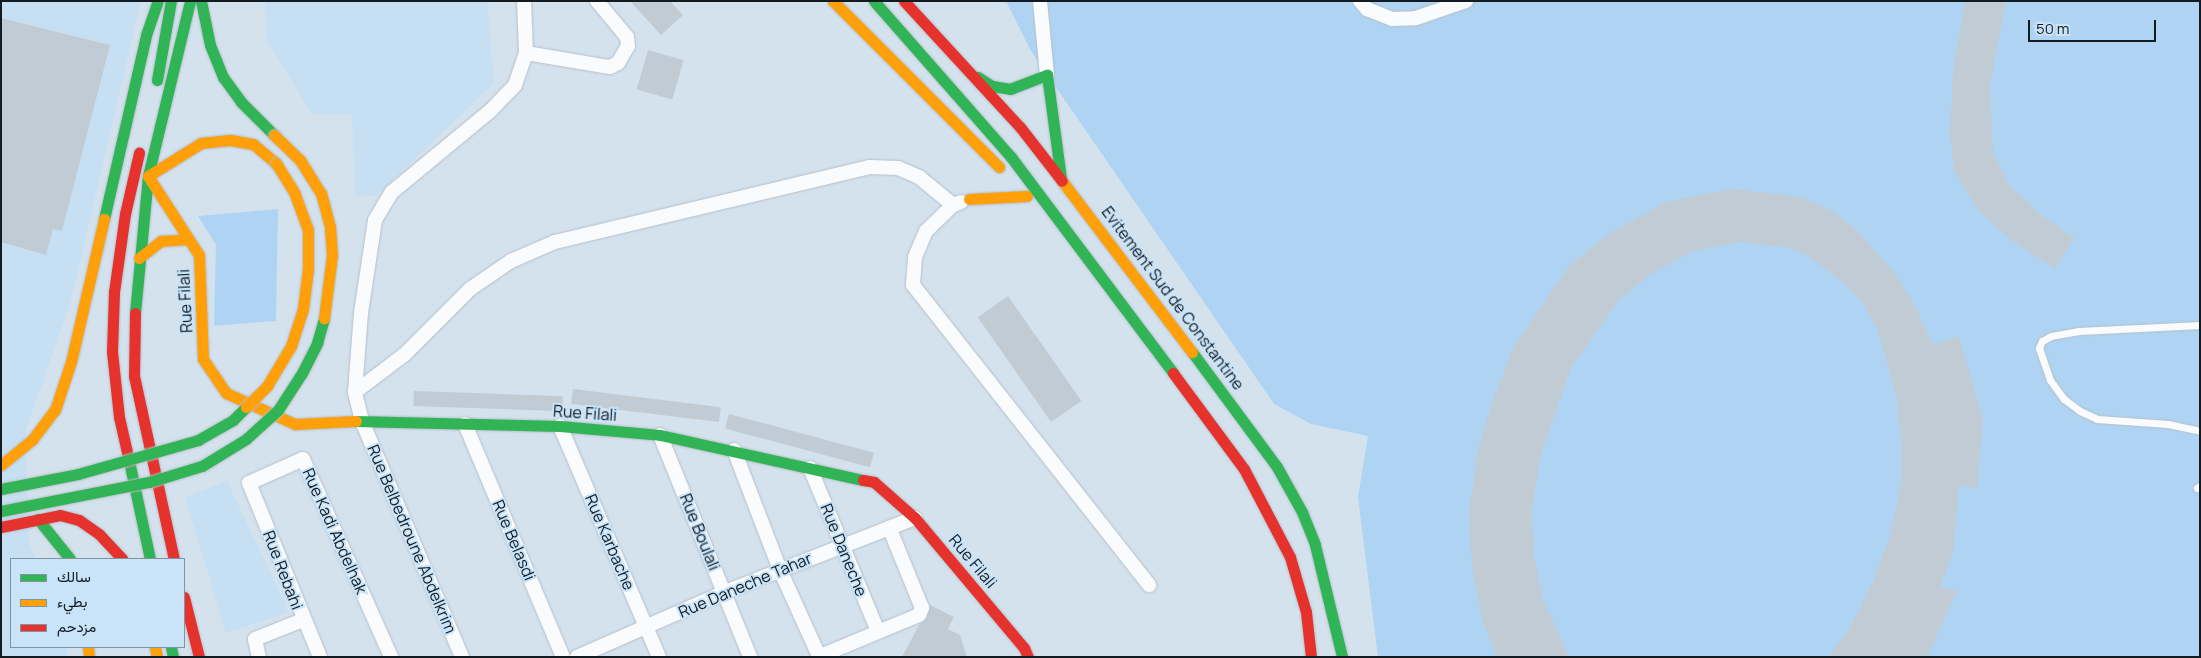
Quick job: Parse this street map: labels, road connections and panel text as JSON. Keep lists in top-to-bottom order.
{
  "streets": {
    "main road": ["Evitement Sud de Constantine", "Rue Filali"],
    "street": [
      "Rue Kadi Abdelhak",
      "Rue Boulali",
      "Rue Belbedroune Abdelkrim",
      "Rue Belasdi",
      "Rue Karbache",
      "Rue Daneche",
      "Rue Rebahi",
      "Rue Daneche Tahar"
    ]
  },
  "crossings": [
    ["Rue Filali", "Rue Boulali"],
    ["Rue Filali", "Rue Belbedroune Abdelkrim"],
    ["Rue Filali", "Rue Belasdi"],
    ["Rue Filali", "Rue Karbache"],
    ["Rue Filali", "Rue Daneche"],
    ["Rue Filali", "Rue Daneche Tahar"],
    ["Rue Kadi Abdelhak", "Rue Rebahi"],
    ["Rue Boulali", "Rue Daneche Tahar"],
    ["Rue Karbache", "Rue Daneche Tahar"],
    ["Rue Daneche", "Rue Daneche Tahar"]
  ],
  "legend": ["سالك", "بطيء", "مزدحم"],
  "scale_bar": "50 m"
}
